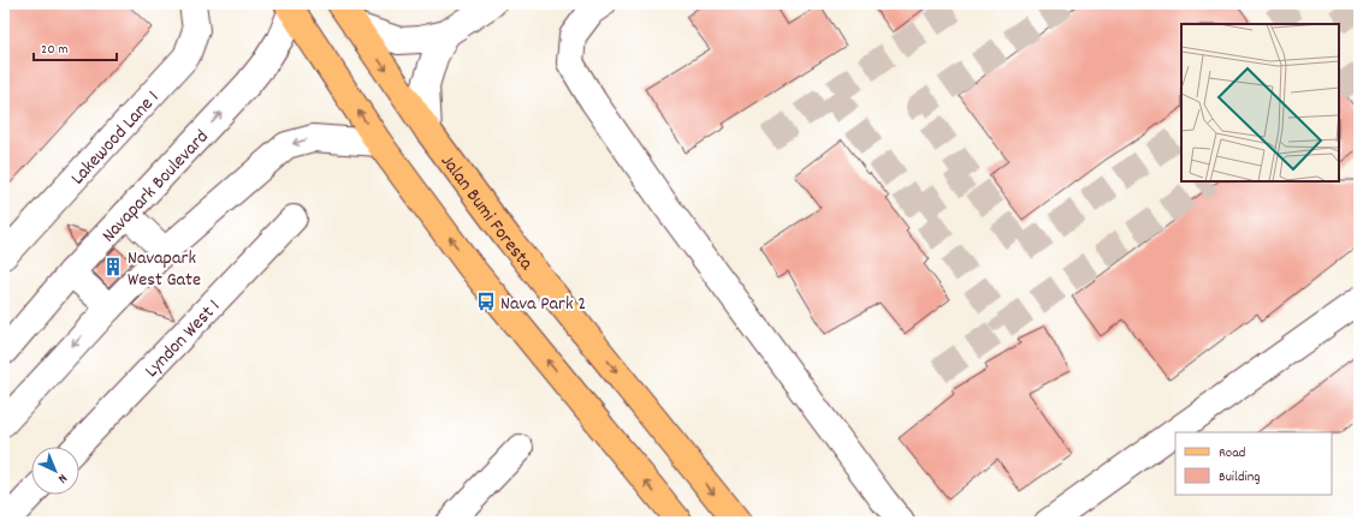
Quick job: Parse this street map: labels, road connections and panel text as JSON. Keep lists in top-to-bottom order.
{
  "streets": {
    "main road": ["Jalan Bumi Foresta"],
    "street": ["Lakewood Lane 1", "Navapark Boulevard", "Lyndon West 1"]
  },
  "one_way": ["Navapark Boulevard"],
  "places": {
    "building": ["Navapark West Gate"],
    "bus stop": ["Nava Park 2"]
  },
  "legend": ["Road", "Building"],
  "scale_bar": "20 m",
  "north": "bottom right"
}
